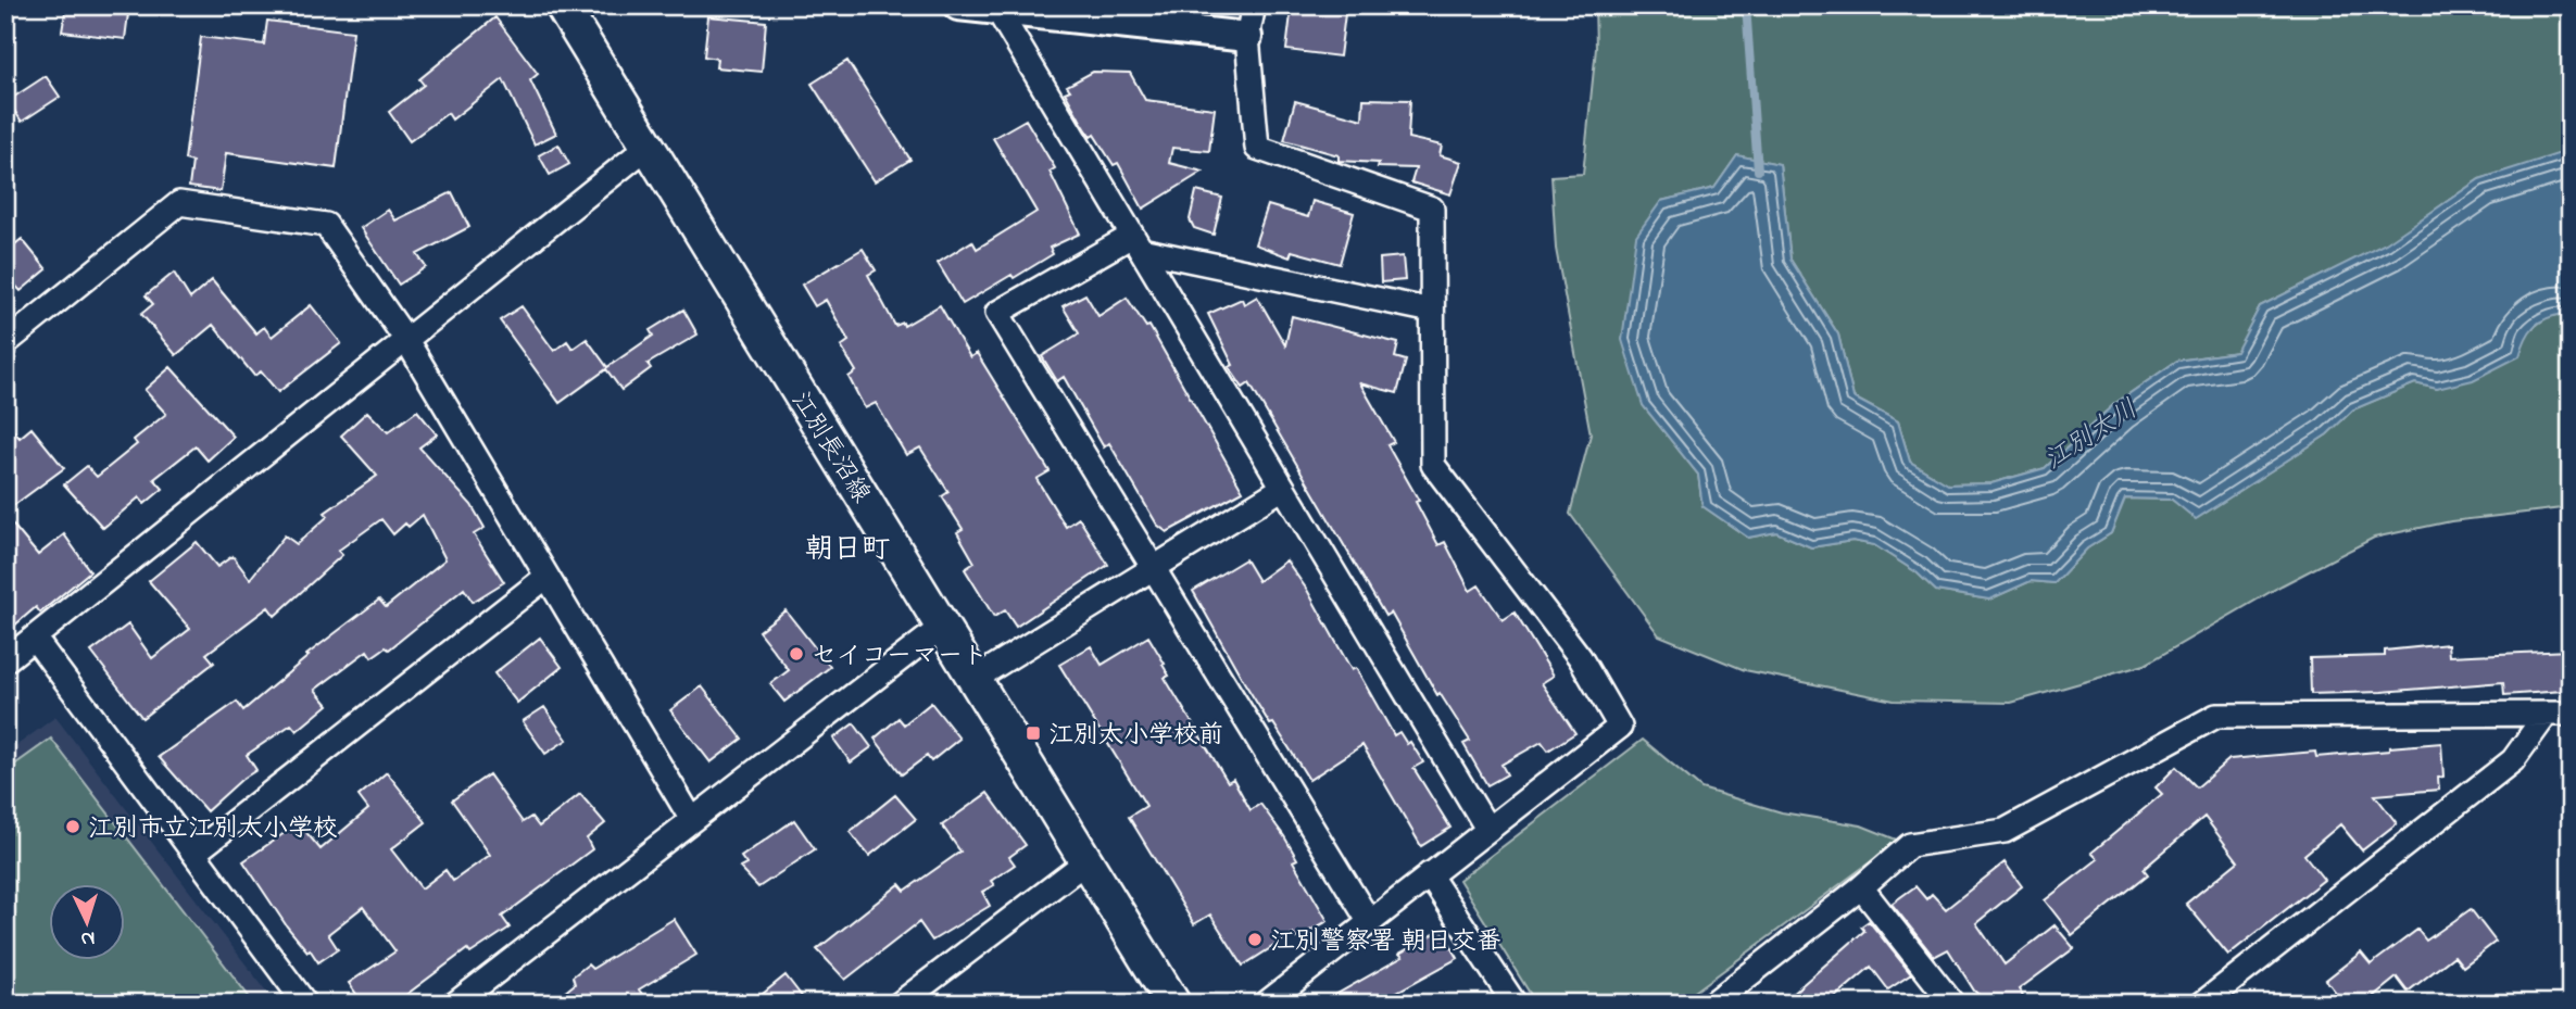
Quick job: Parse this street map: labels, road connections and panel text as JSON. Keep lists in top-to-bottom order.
{
  "streets": {
    "main road": ["江別長沼線"]
  },
  "districts": ["朝日町"],
  "water": ["江別太川"],
  "places": {
    "other": ["セイコーマート", "江別市立江別太小学校", "江別警察署 朝日交番"],
    "transit": ["江別太小学校前"]
  },
  "north": "bottom"
}
